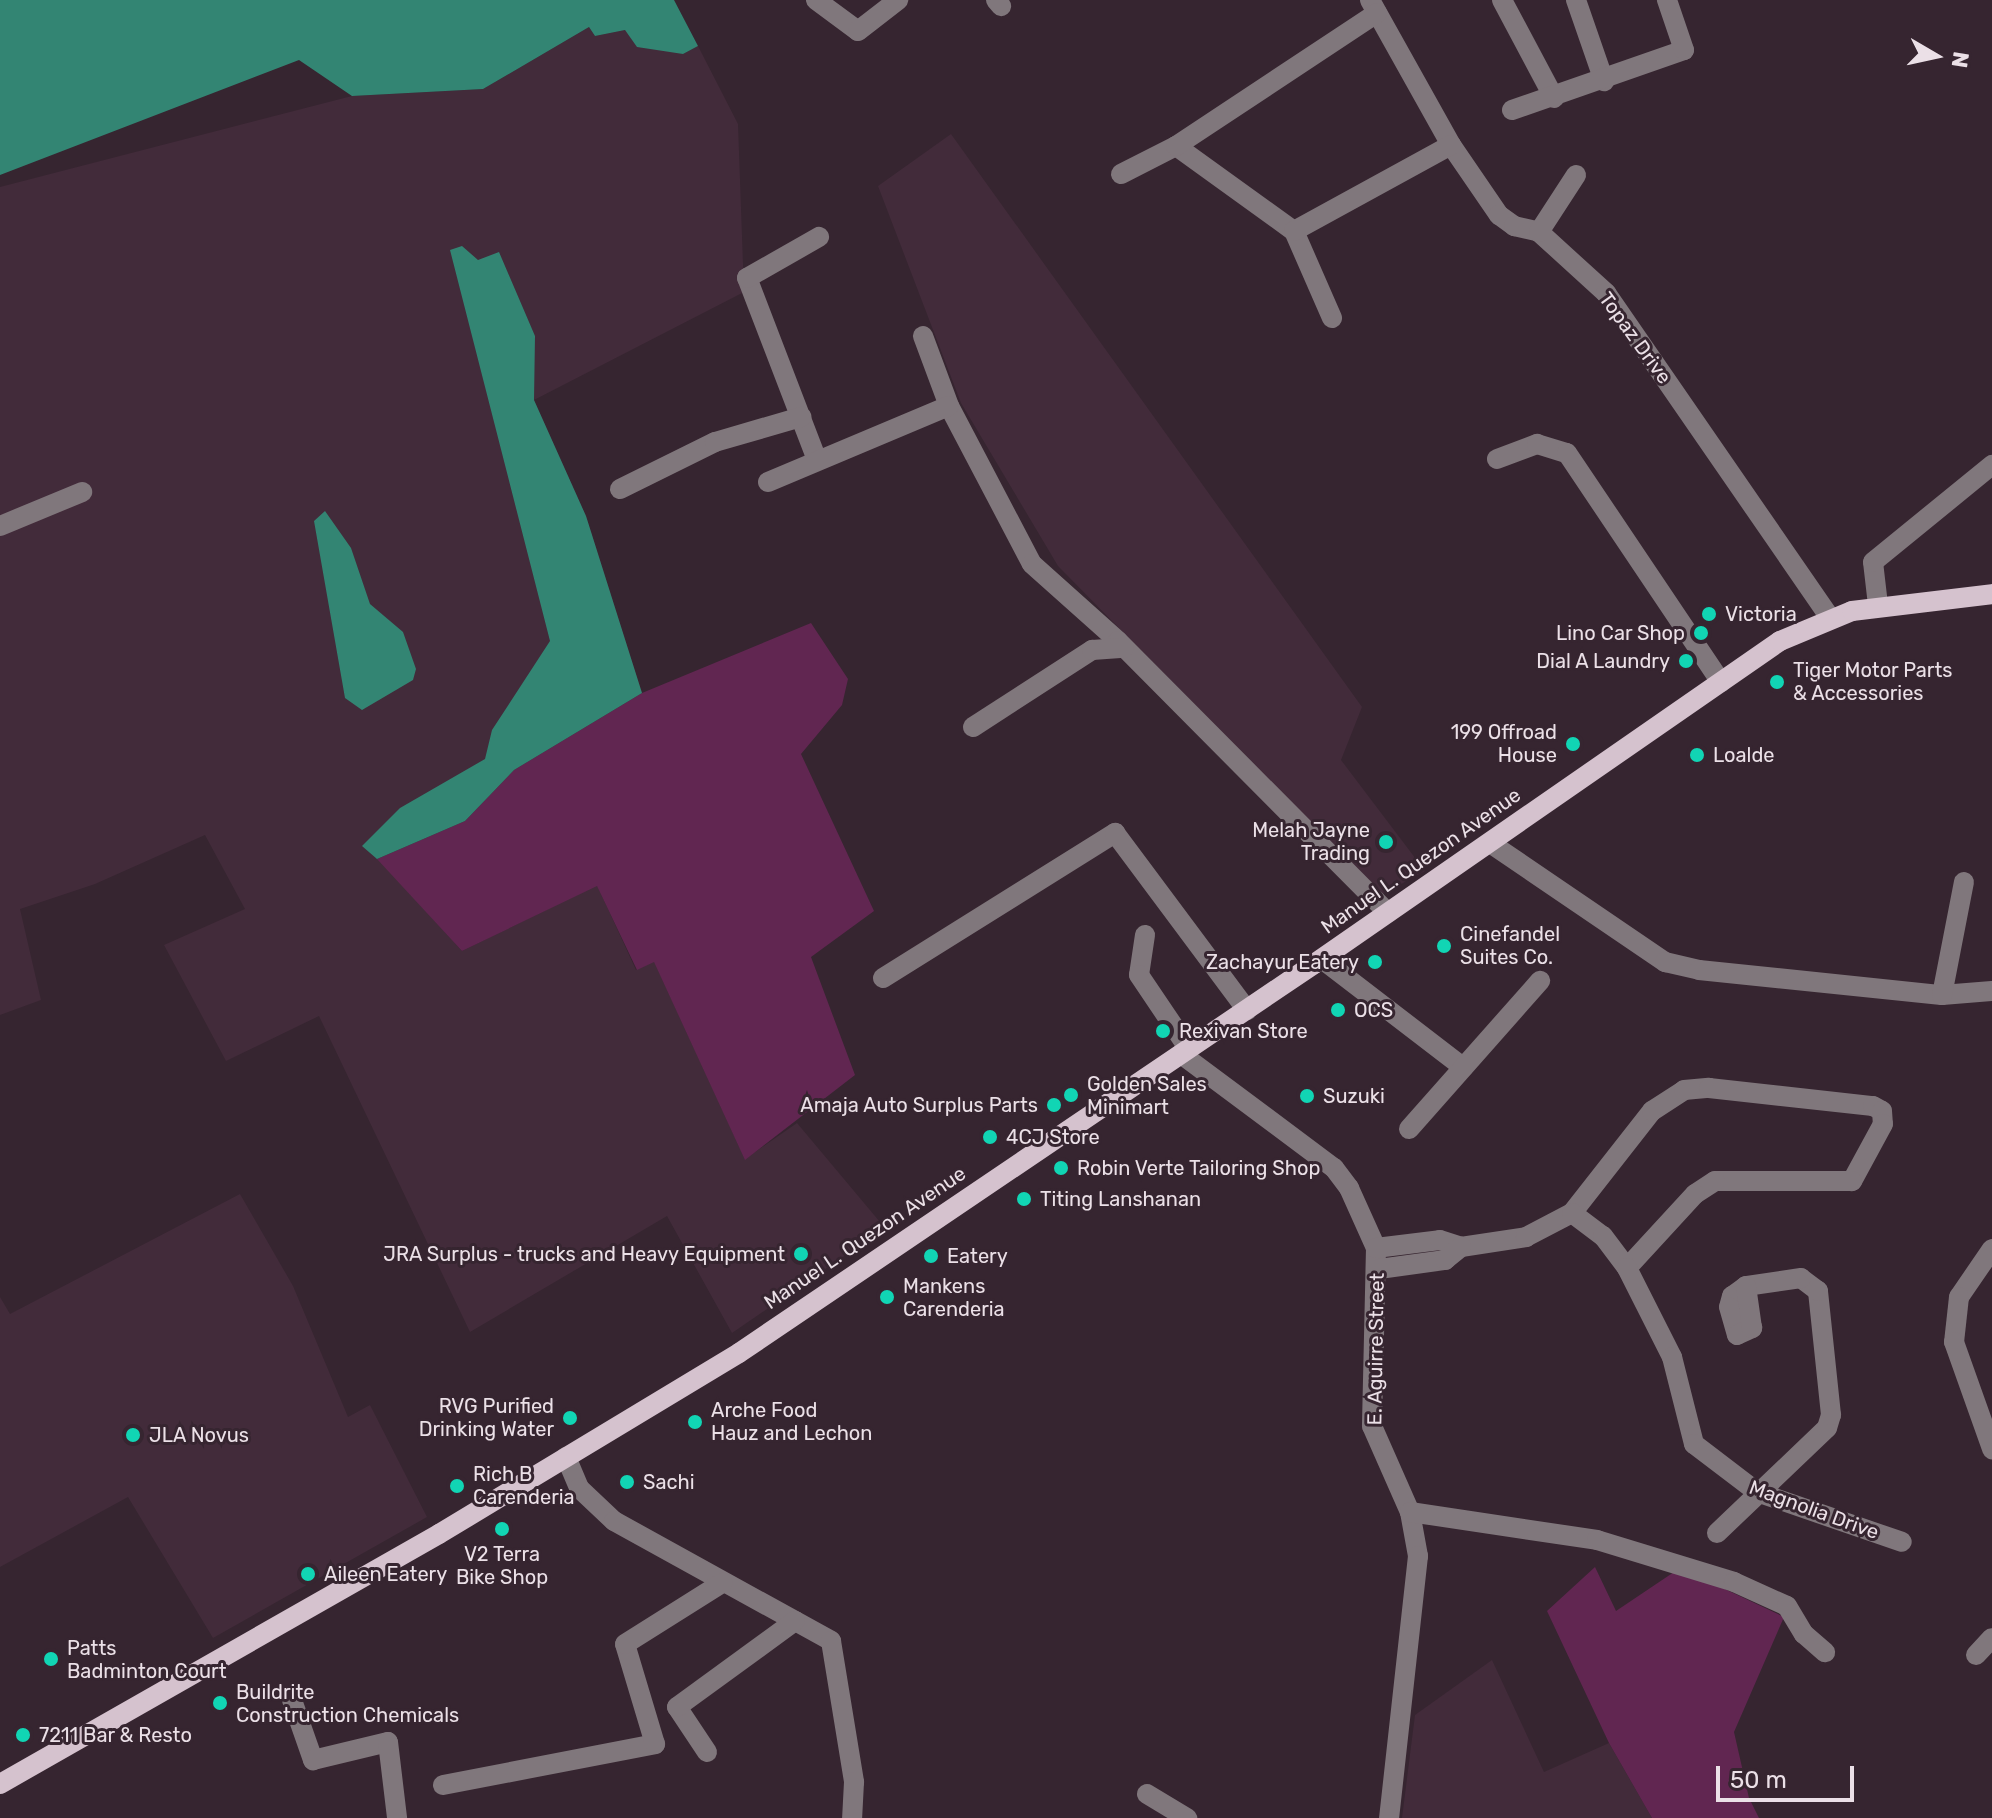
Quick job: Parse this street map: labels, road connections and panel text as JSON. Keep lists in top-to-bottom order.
{
  "streets": {
    "main road": ["Manuel L. Quezon Avenue"],
    "street": ["Topaz Drive", "E. Aguirre Street", "Magnolia Drive"]
  },
  "crossings": [
    ["Topaz Drive", "Manuel L. Quezon Avenue"],
    ["Manuel L. Quezon Avenue", "E. Aguirre Street"]
  ],
  "places": [
    "Victoria",
    "Lino Car Shop",
    "Dial A Laundry",
    "Tiger Motor Parts & Accessories",
    "199 Offroad House",
    "Loalde",
    "Melah Jayne Trading",
    "Cinefandel Suites Co.",
    "Zachayur Eatery",
    "OCS",
    "Rexivan Store",
    "Golden Sales Minimart",
    "Suzuki",
    "Amaja Auto Surplus Parts",
    "4CJ Store",
    "Robin Verte Tailoring Shop",
    "Titing Lanshanan",
    "JRA Surplus - trucks and Heavy Equipment",
    "Eatery",
    "Mankens Carenderia",
    "RVG Purified Drinking Water",
    "Arche Food Hauz and Lechon",
    "JLA Novus",
    "Sachi",
    "Rich B Carenderia",
    "V2 Terra Bike Shop",
    "Aileen Eatery",
    "Patts Badminton Court",
    "Buildrite Construction Chemicals",
    "7211 Bar & Resto"
  ],
  "scale_bar": "50 m",
  "north": "right"
}
